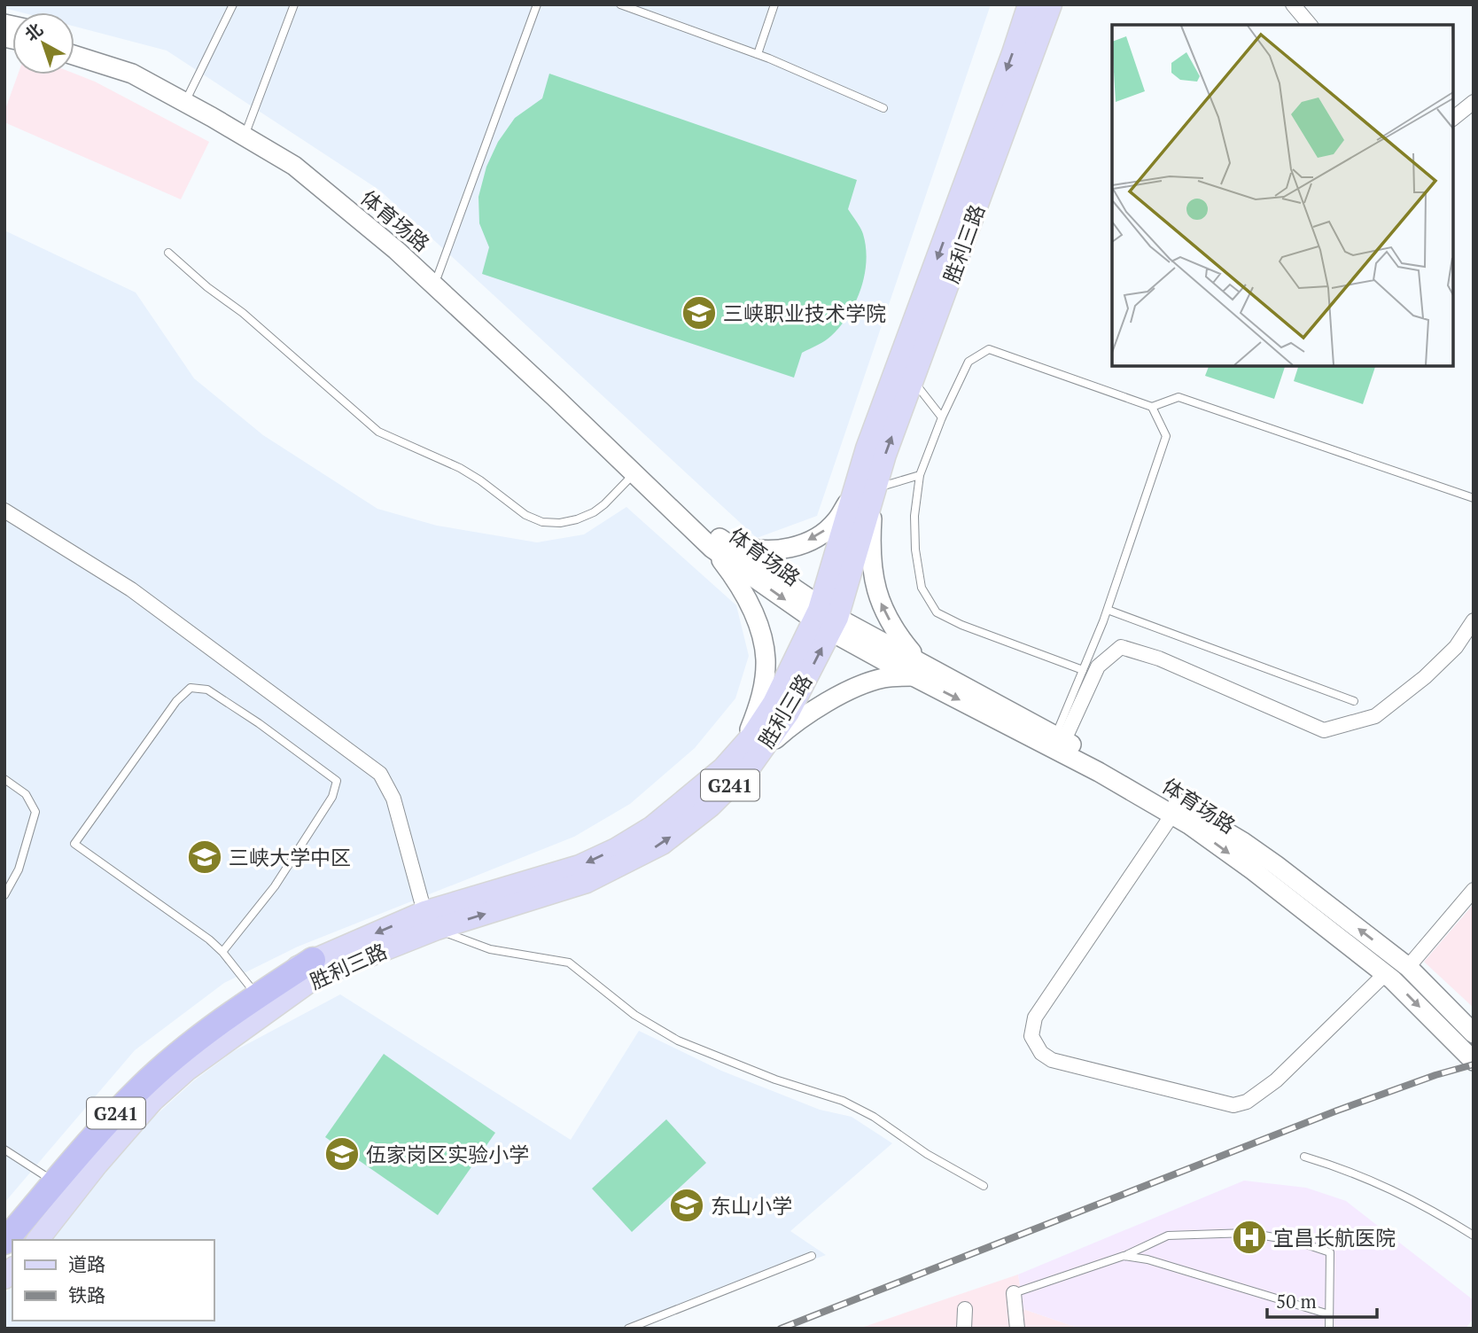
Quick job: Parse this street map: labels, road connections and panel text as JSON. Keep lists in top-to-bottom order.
{
  "streets": {
    "highway": ["G241"],
    "main road": ["体育场路", "胜利三路"]
  },
  "crossings": [
    ["体育场路", "胜利三路"],
    ["胜利三路", "G241"]
  ],
  "places": {
    "school or university": [
      "三峡职业技术学院",
      "三峡大学中区",
      "伍家岗区实验小学",
      "东山小学"
    ],
    "hospital": ["宜昌长航医院"]
  },
  "legend": ["道路", "铁路"],
  "scale_bar": "50 m",
  "north": "top left"
}
